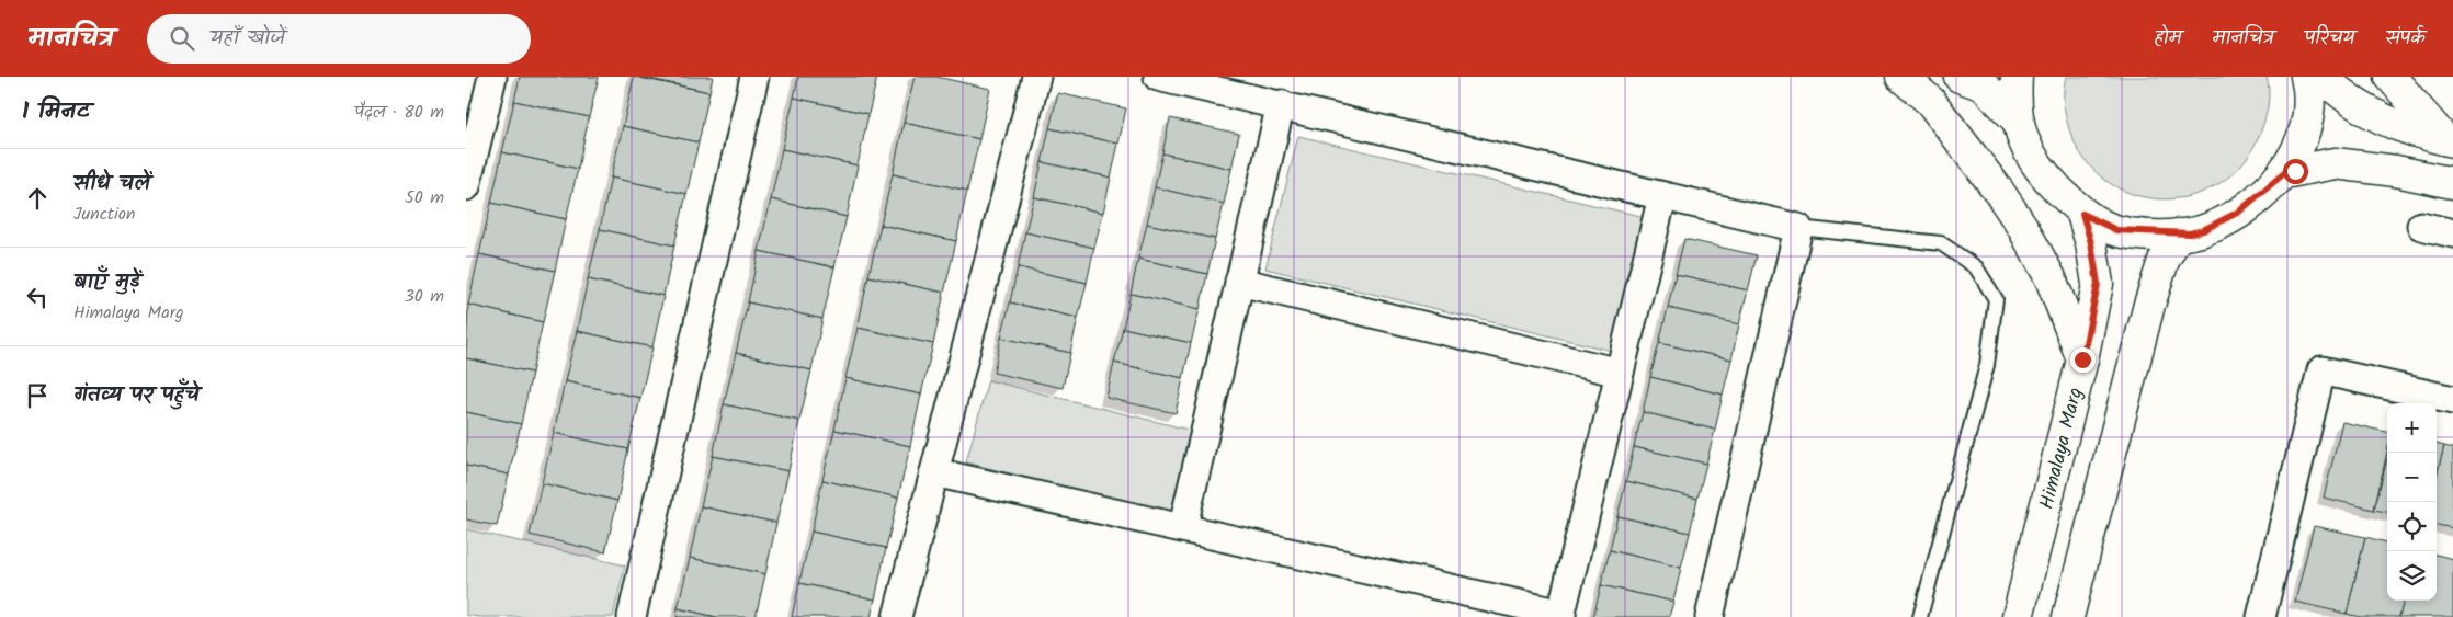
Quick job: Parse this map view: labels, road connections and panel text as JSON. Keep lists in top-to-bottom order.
{
  "streets": {
    "main road": ["Himalaya Marg"]
  },
  "page": {
    "header": "मानचित्र",
    "search": "यहाँ खोजें",
    "nav": [
      "होम",
      "मानचित्र",
      "परिचय",
      "संपर्क"
    ],
    "heading": ["1 मिनट", "पैदल · 80 m"],
    "list": [
      ["सीधे चलें", "Junction", "50 m"],
      ["बाएँ मुड़ें", "Himalaya Marg", "30 m"],
      "गंतव्य पर पहुँचे"
    ],
    "map_buttons": ["+", "−"]
  }
}
